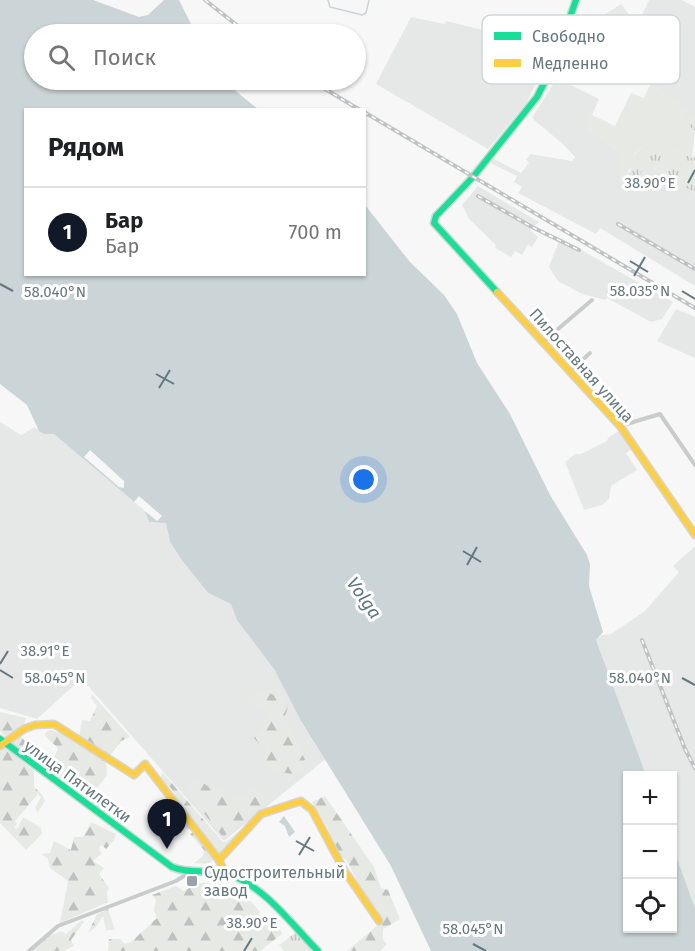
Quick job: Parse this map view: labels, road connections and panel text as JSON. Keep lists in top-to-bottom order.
{
  "streets": {
    "street": ["Пилоставная улица", "улица Пятилетки"]
  },
  "water": ["Volga"],
  "places": {
    "transit": ["Судостроительный завод"]
  },
  "legend": ["Свободно", "Медленно"],
  "page": {
    "search": "Поиск",
    "heading": "Рядом",
    "list": [
      {
        "mark": "1",
        "name": "Бар",
        "note": "Бар",
        "value": "700 m"
      }
    ],
    "map_buttons": ["+", "−"],
    "pins": "1"
  },
  "coordinates": [
    "38.90°E",
    "58.035°N",
    "58.040°N",
    "38.91°E",
    "58.045°N"
  ]
}
